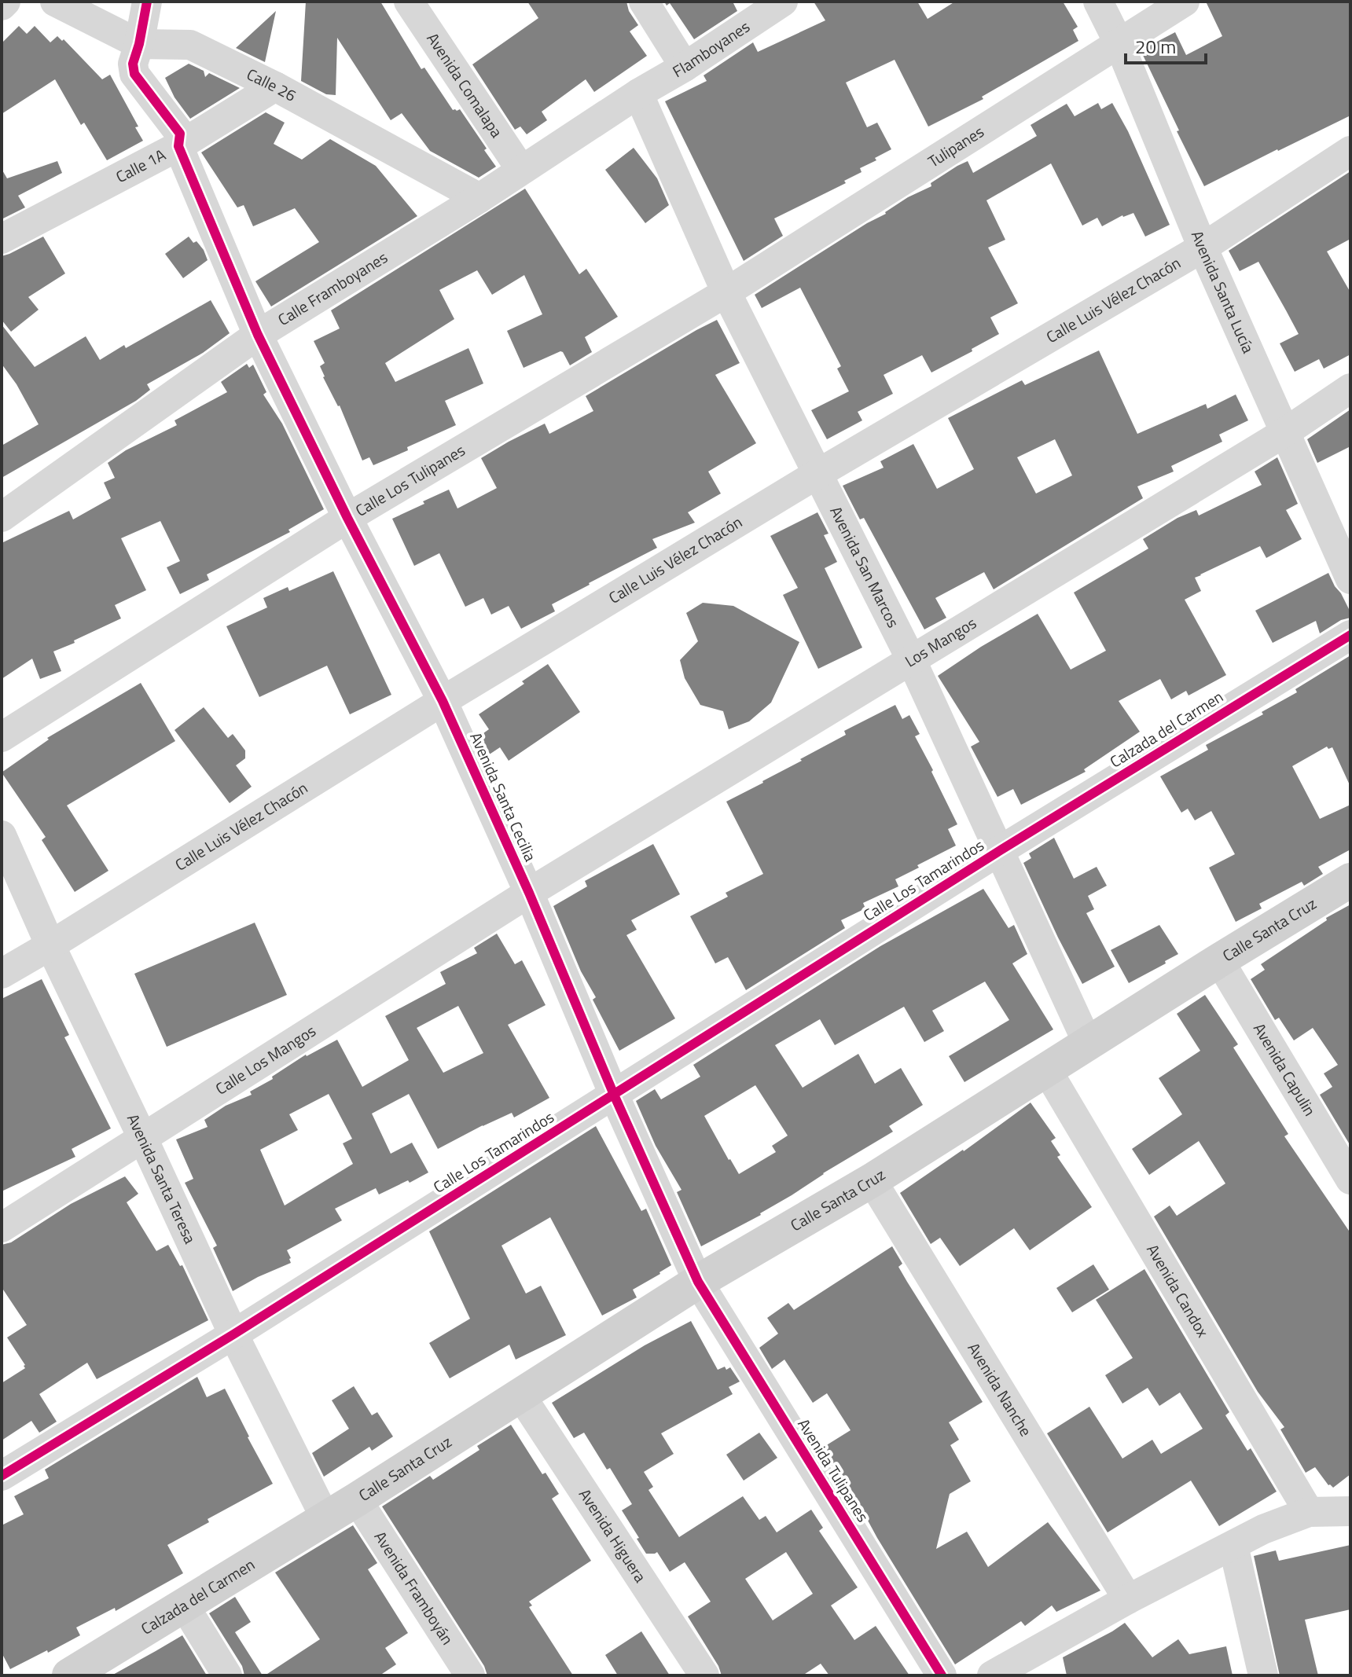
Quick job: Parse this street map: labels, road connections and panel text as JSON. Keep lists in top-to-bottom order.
{
  "streets": {
    "street": [
      "Flamboyanes",
      "Calle 26",
      "Avenida Comalapa",
      "Tulipanes",
      "Calle 1A",
      "Calle Framboyanes",
      "Avenida Santa Lucía",
      "Calle Luis Vélez Chacón",
      "Calle Los Tulipanes",
      "Avenida San Marcos",
      "Los Mangos",
      "Calzada del Carmen",
      "Avenida Santa Cecilia",
      "Calle Los Tamarindos",
      "Calle Santa Cruz",
      "Calle Los Mangos",
      "Avenida Capulin",
      "Avenida Santa Teresa",
      "Avenida Candox",
      "Avenida Nanche",
      "Avenida Tulipanes",
      "Avenida Higuera",
      "Avenida Framboyán"
    ]
  },
  "crossings": [
    ["Flamboyanes", "Calle Framboyanes"],
    ["Flamboyanes", "Avenida San Marcos"],
    ["Calle 26", "Calle 1A"],
    ["Calle 26", "Calle Framboyanes"],
    ["Calle 26", "Avenida Santa Cecilia"],
    ["Avenida Comalapa", "Calle Framboyanes"],
    ["Tulipanes", "Avenida Santa Lucía"],
    ["Tulipanes", "Calle Los Tulipanes"],
    ["Tulipanes", "Avenida San Marcos"],
    ["Calle 1A", "Avenida Santa Cecilia"],
    ["Calle Framboyanes", "Avenida San Marcos"],
    ["Calle Framboyanes", "Avenida Santa Cecilia"],
    ["Avenida Santa Lucía", "Calle Luis Vélez Chacón"],
    ["Avenida Santa Lucía", "Los Mangos"],
    ["Calle Luis Vélez Chacón", "Avenida San Marcos"],
    ["Calle Luis Vélez Chacón", "Avenida Santa Cecilia"],
    ["Calle Luis Vélez Chacón", "Avenida Santa Teresa"],
    ["Calle Los Tulipanes", "Avenida San Marcos"],
    ["Calle Los Tulipanes", "Avenida Santa Cecilia"],
    ["Avenida San Marcos", "Los Mangos"],
    ["Avenida San Marcos", "Calzada del Carmen"],
    ["Avenida San Marcos", "Calle Los Tamarindos"],
    ["Avenida San Marcos", "Calle Santa Cruz"],
    ["Los Mangos", "Avenida Santa Cecilia"],
    ["Los Mangos", "Calle Los Mangos"],
    ["Calzada del Carmen", "Calle Los Tamarindos"],
    ["Calzada del Carmen", "Calle Santa Cruz"],
    ["Calzada del Carmen", "Avenida Santa Teresa"],
    ["Avenida Santa Cecilia", "Calle Los Tamarindos"],
    ["Avenida Santa Cecilia", "Calle Santa Cruz"],
    ["Avenida Santa Cecilia", "Calle Los Mangos"],
    ["Avenida Santa Cecilia", "Avenida Tulipanes"],
    ["Calle Los Tamarindos", "Avenida Santa Teresa"],
    ["Calle Santa Cruz", "Avenida Capulin"],
    ["Calle Santa Cruz", "Avenida Santa Teresa"],
    ["Calle Santa Cruz", "Avenida Candox"],
    ["Calle Santa Cruz", "Avenida Nanche"],
    ["Calle Santa Cruz", "Avenida Tulipanes"],
    ["Calle Santa Cruz", "Avenida Higuera"],
    ["Calle Santa Cruz", "Avenida Framboyán"],
    ["Calle Los Mangos", "Avenida Santa Teresa"]
  ],
  "scale_bar": "20 m"
}
